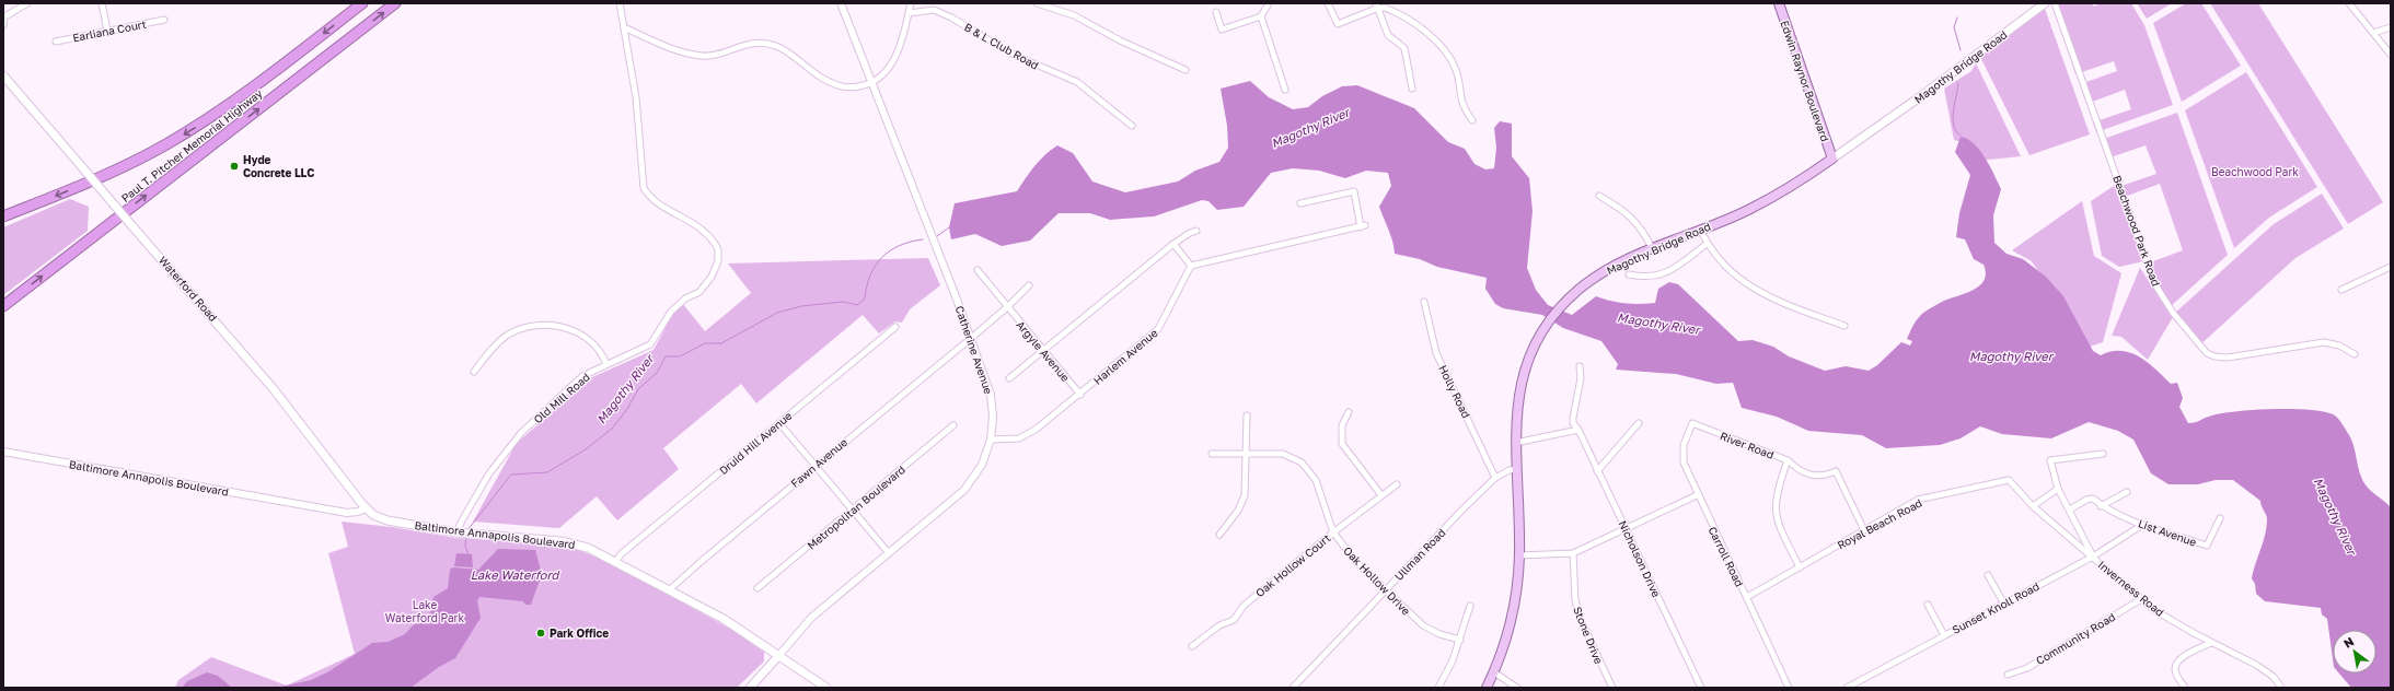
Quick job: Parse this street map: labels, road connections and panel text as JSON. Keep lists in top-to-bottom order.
{
  "streets": {
    "highway": ["Paul T. Pitcher Memorial Highway"],
    "main road": [
      "Magothy Bridge Road",
      "Edwin Raynor Boulevard",
      "Waterford Road",
      "Baltimore Annapolis Boulevard"
    ],
    "street": [
      "Earliana Court",
      "B & L Club Road",
      "Beachwood Park Road",
      "Catherine Avenue",
      "Argyle Avenue",
      "Harlem Avenue",
      "Holly Road",
      "Old Mill Road",
      "Druid Hill Avenue",
      "River Road",
      "Fawn Avenue",
      "Metropolitan Boulevard",
      "Royal Beach Road",
      "List Avenue",
      "Ullman Road",
      "Carroll Road",
      "Nicholson Drive",
      "Oak Hollow Court",
      "Oak Hollow Drive",
      "Inverness Road",
      "Sunset Knoll Road",
      "Stone Drive",
      "Community Road"
    ]
  },
  "crossings": [
    ["Magothy Bridge Road", "Edwin Raynor Boulevard"],
    ["Magothy Bridge Road", "Ullman Road"],
    ["Waterford Road", "Baltimore Annapolis Boulevard"],
    ["Catherine Avenue", "Harlem Avenue"],
    ["Catherine Avenue", "Fawn Avenue"],
    ["Catherine Avenue", "Baltimore Annapolis Boulevard"],
    ["Argyle Avenue", "Harlem Avenue"],
    ["Holly Road", "Ullman Road"],
    ["Old Mill Road", "Baltimore Annapolis Boulevard"],
    ["Druid Hill Avenue", "Baltimore Annapolis Boulevard"],
    ["River Road", "Royal Beach Road"],
    ["River Road", "Carroll Road"],
    ["Fawn Avenue", "Baltimore Annapolis Boulevard"],
    ["Royal Beach Road", "Carroll Road"],
    ["Royal Beach Road", "Inverness Road"],
    ["List Avenue", "Sunset Knoll Road"],
    ["Ullman Road", "Oak Hollow Drive"],
    ["Oak Hollow Court", "Oak Hollow Drive"],
    ["Inverness Road", "Sunset Knoll Road"],
    ["Inverness Road", "Community Road"]
  ],
  "water": ["Magothy River", "Lake Waterford"],
  "parks": ["Beachwood Park", "Lake Waterford Park"],
  "places": ["Hyde Concrete LLC", "Park Office"],
  "north": "top left"
}
